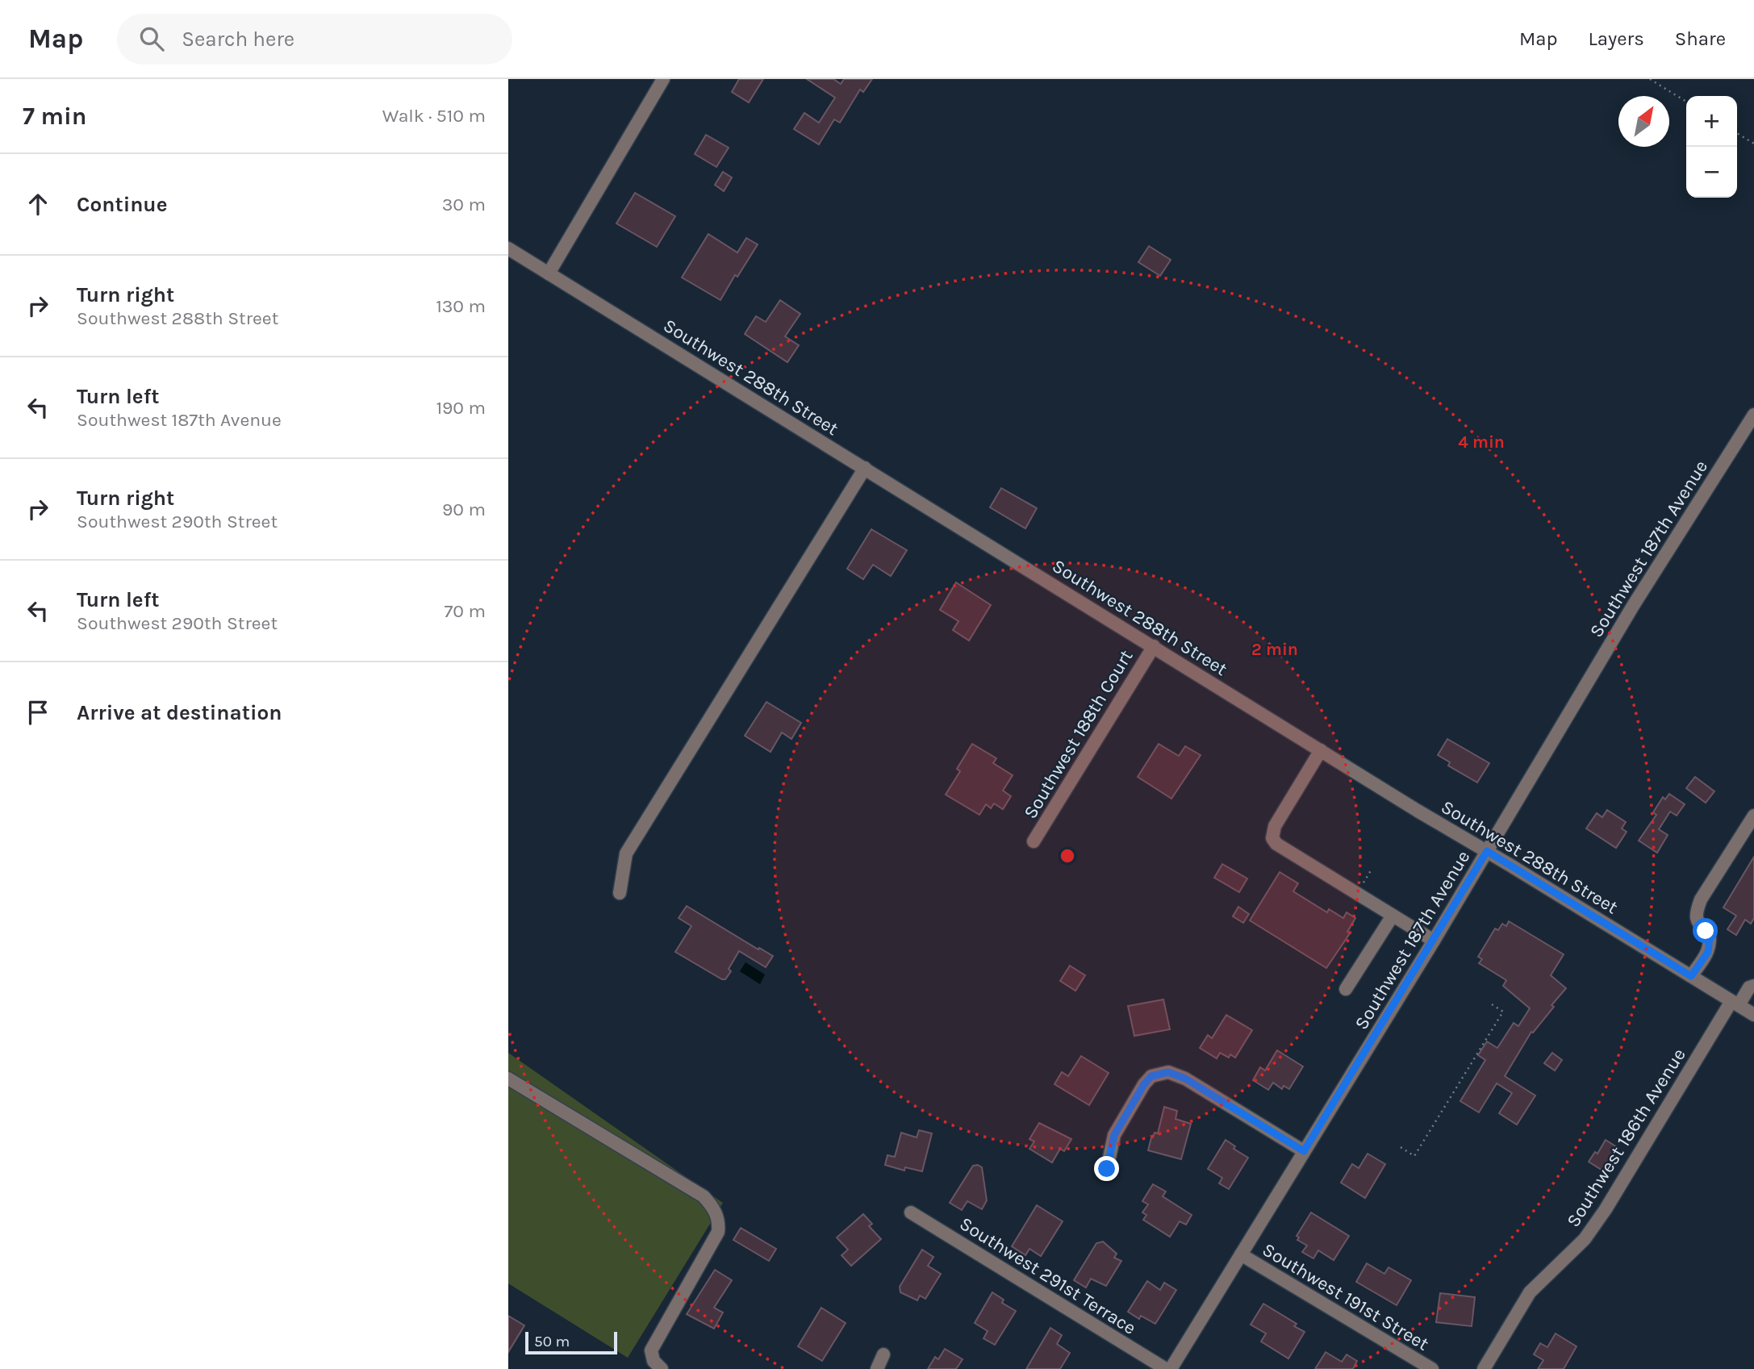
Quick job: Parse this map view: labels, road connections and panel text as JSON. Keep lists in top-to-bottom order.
{
  "streets": {
    "street": [
      "Southwest 288th Street",
      "Southwest 187th Avenue",
      "Southwest 188th Court",
      "Southwest 186th Avenue",
      "Southwest 291st Terrace",
      "Southwest 191st Street"
    ]
  },
  "crossings": [
    ["Southwest 288th Street", "Southwest 187th Avenue"],
    ["Southwest 288th Street", "Southwest 188th Court"],
    ["Southwest 288th Street", "Southwest 186th Avenue"],
    ["Southwest 187th Avenue", "Southwest 191st Street"]
  ],
  "scale_bar": "50 m",
  "north": "top right",
  "page": {
    "header": "Map",
    "search": "Search here",
    "nav": ["Map", "Layers", "Share"],
    "heading": ["7 min", "Walk · 510 m"],
    "map_buttons": ["+", "−"],
    "list": [
      ["Continue", "30 m"],
      ["Turn right", "Southwest 288th Street", "130 m"],
      ["Turn left", "Southwest 187th Avenue", "190 m"],
      ["Turn right", "Southwest 290th Street", "90 m"],
      ["Turn left", "Southwest 290th Street", "70 m"],
      "Arrive at destination"
    ],
    "scale": "50 m"
  },
  "rings": ["4 min", "2 min"]
}
